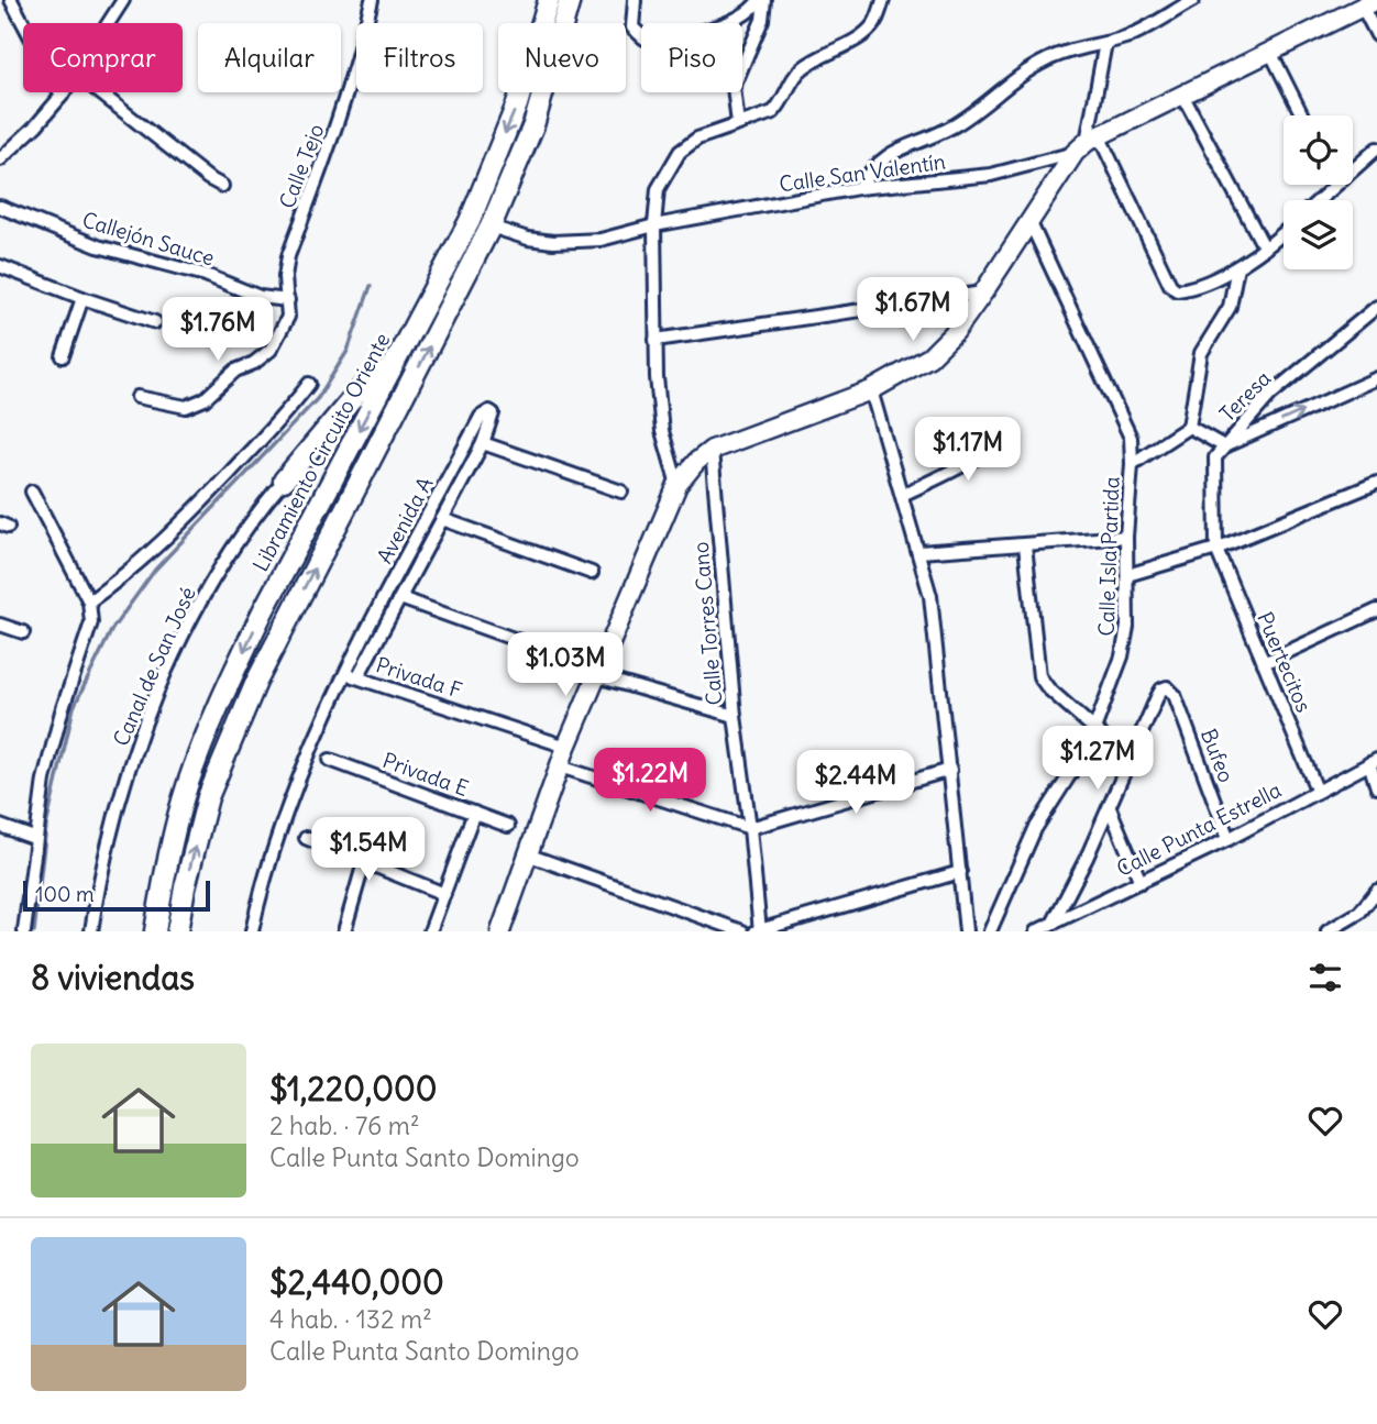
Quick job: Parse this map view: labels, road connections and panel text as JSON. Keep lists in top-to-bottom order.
{
  "streets": {
    "main road": ["Libramiento Circuito Oriente"],
    "street": [
      "Calle Tejo",
      "Calle San Valentín",
      "Callejón Sauce",
      "Teresa",
      "Avenida A",
      "Calle Isla Partida",
      "Calle Torres Cano",
      "Puertecitos",
      "Canal de San José",
      "Privada F",
      "Bufeo",
      "Privada E",
      "Calle Punta Estrella"
    ]
  },
  "crossings": [
    ["Calle Tejo", "Callejón Sauce"],
    ["Teresa", "Puertecitos"],
    ["Avenida A", "Privada F"],
    ["Puertecitos", "Calle Punta Estrella"],
    ["Bufeo", "Calle Punta Estrella"]
  ],
  "scale_bar": "100 m",
  "page": {
    "chip": [
      "Comprar",
      "Alquilar",
      "Filtros",
      "Nuevo",
      "Piso"
    ],
    "price": [
      "$1.67M",
      "$1.76M",
      "$1.17M",
      "$1.03M",
      "$1.27M",
      "$1.22M",
      "$2.44M",
      "$1.54M"
    ],
    "scale": "100 m",
    "heading": "8 viviendas",
    "list": [
      {
        "name": "$1,220,000",
        "note": "2 hab. · 76 m² · Calle Punta Santo Domingo"
      },
      {
        "name": "$2,440,000",
        "note": "4 hab. · 132 m² · Calle Punta Santo Domingo"
      }
    ]
  }
}
